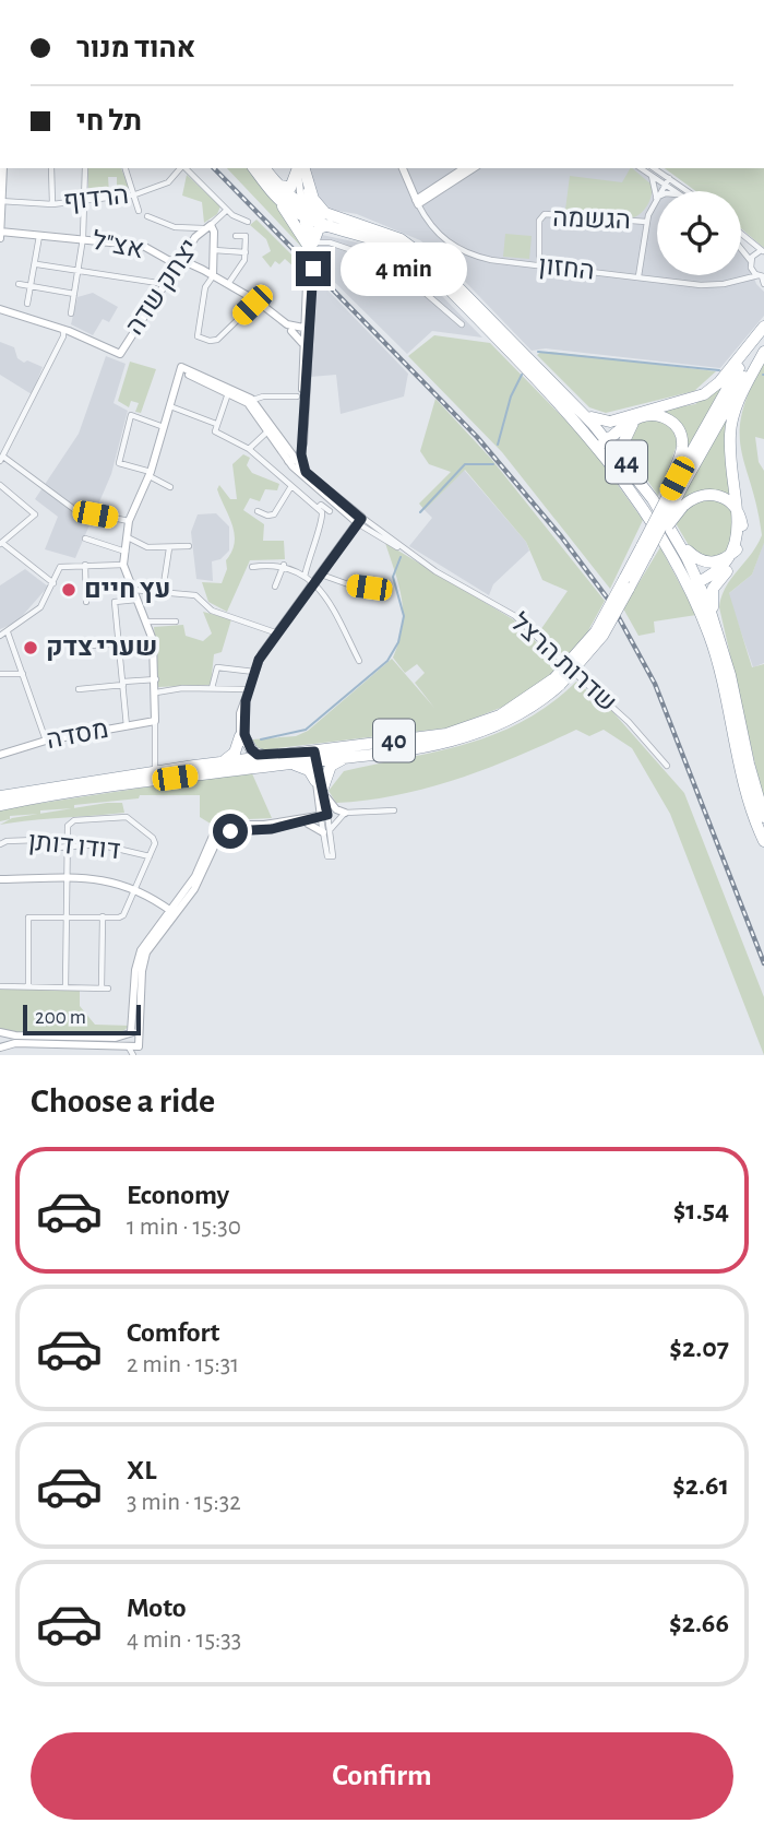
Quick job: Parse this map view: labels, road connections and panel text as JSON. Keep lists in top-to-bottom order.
{
  "streets": {
    "highway": ["44", "40"],
    "street": [
      "הרדוף",
      "הגשמה",
      "אצ\"ל",
      "החזון",
      "יצחק שדה",
      "שדרות הרצל",
      "מסדה",
      "דודו דותן"
    ]
  },
  "crossings": [
    ["הגשמה", "החזון"],
    ["אצ\"ל", "יצחק שדה"]
  ],
  "places": ["עץ חיים", "שערי צדק"],
  "scale_bar": "200 m",
  "page": {
    "banner": ["אהוד מנור", "תל חי"],
    "bubble": "4 min",
    "scale": "200 m",
    "heading": "Choose a ride",
    "list": [
      {
        "name": "Economy",
        "note": "1 min · 15:30",
        "value": "$1.54"
      },
      {
        "name": "Comfort",
        "note": "2 min · 15:31",
        "value": "$2.07"
      },
      {
        "name": "XL",
        "note": "3 min · 15:32",
        "value": "$2.61"
      },
      {
        "name": "Moto",
        "note": "4 min · 15:33",
        "value": "$2.66"
      }
    ],
    "buttons": "Confirm"
  }
}
